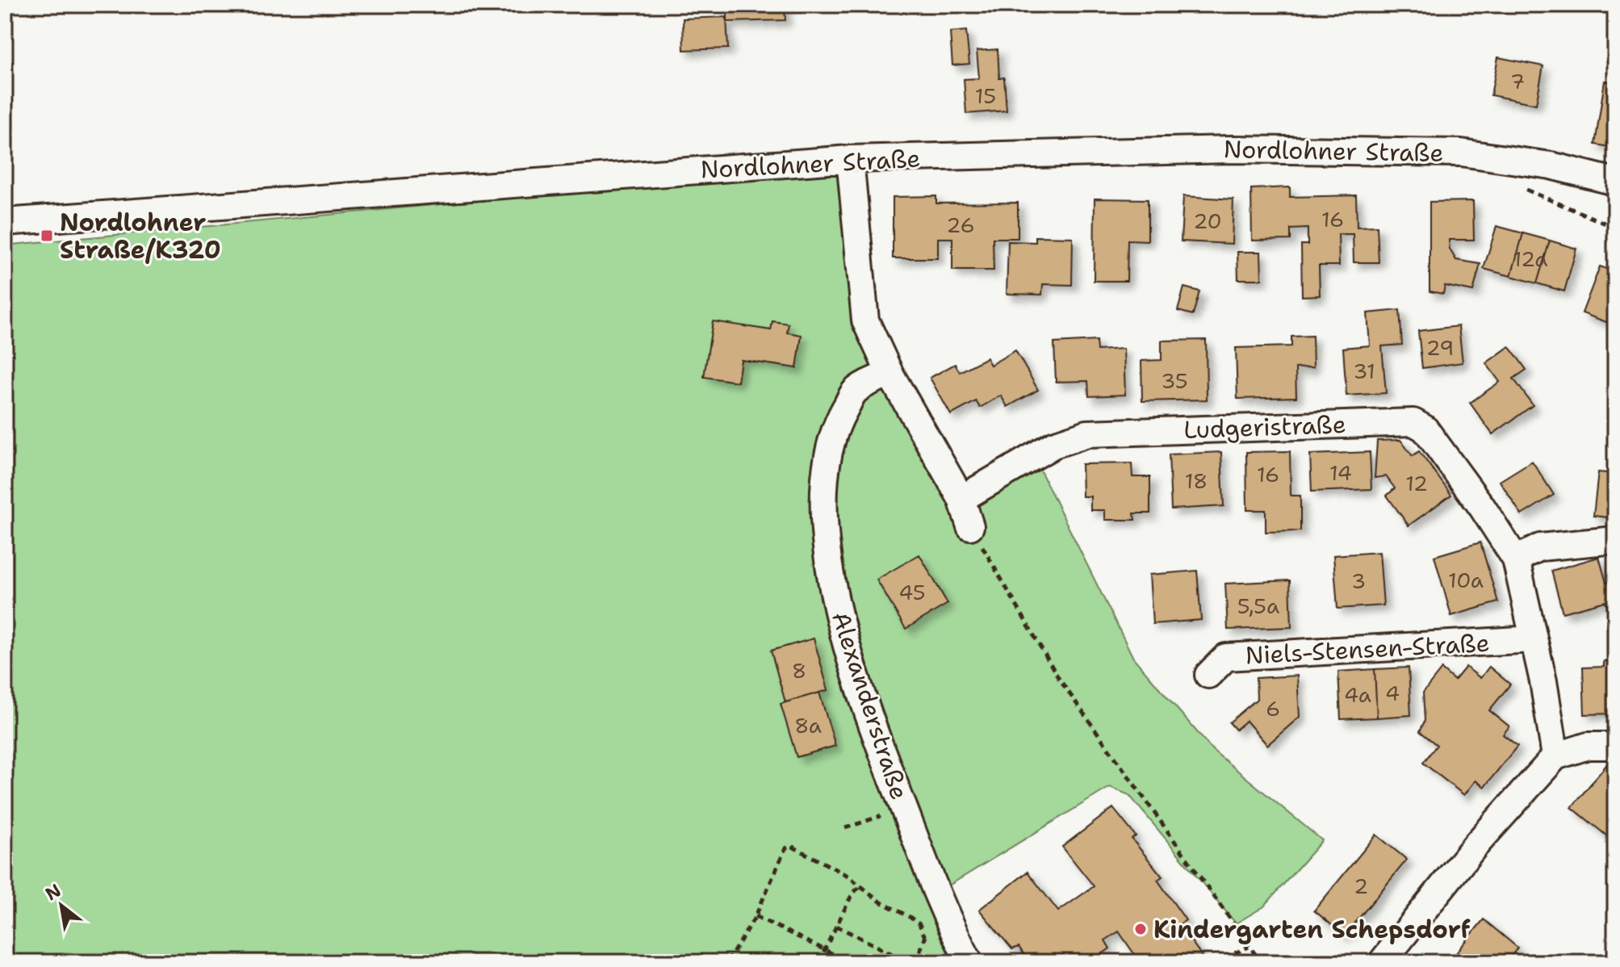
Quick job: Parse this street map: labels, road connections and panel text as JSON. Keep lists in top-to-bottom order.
{
  "streets": {
    "street": [
      "Nordlohner Straße",
      "Ludgeristraße",
      "Niels-Stensen-Straße",
      "Alexanderstraße"
    ]
  },
  "crossings": [
    ["Ludgeristraße", "Niels-Stensen-Straße"]
  ],
  "places": {
    "transit": ["Nordlohner Straße/K320"],
    "other": ["Kindergarten Schepsdorf"]
  },
  "house_numbers": [
    "7",
    "15",
    "16",
    "20",
    "26",
    "12a",
    "29",
    "31",
    "35",
    "14",
    "16",
    "18",
    "12",
    "10a",
    "3",
    "45",
    "5,5a",
    "8",
    "4",
    "4a",
    "6",
    "8a",
    "2"
  ],
  "north": "top left"
}
